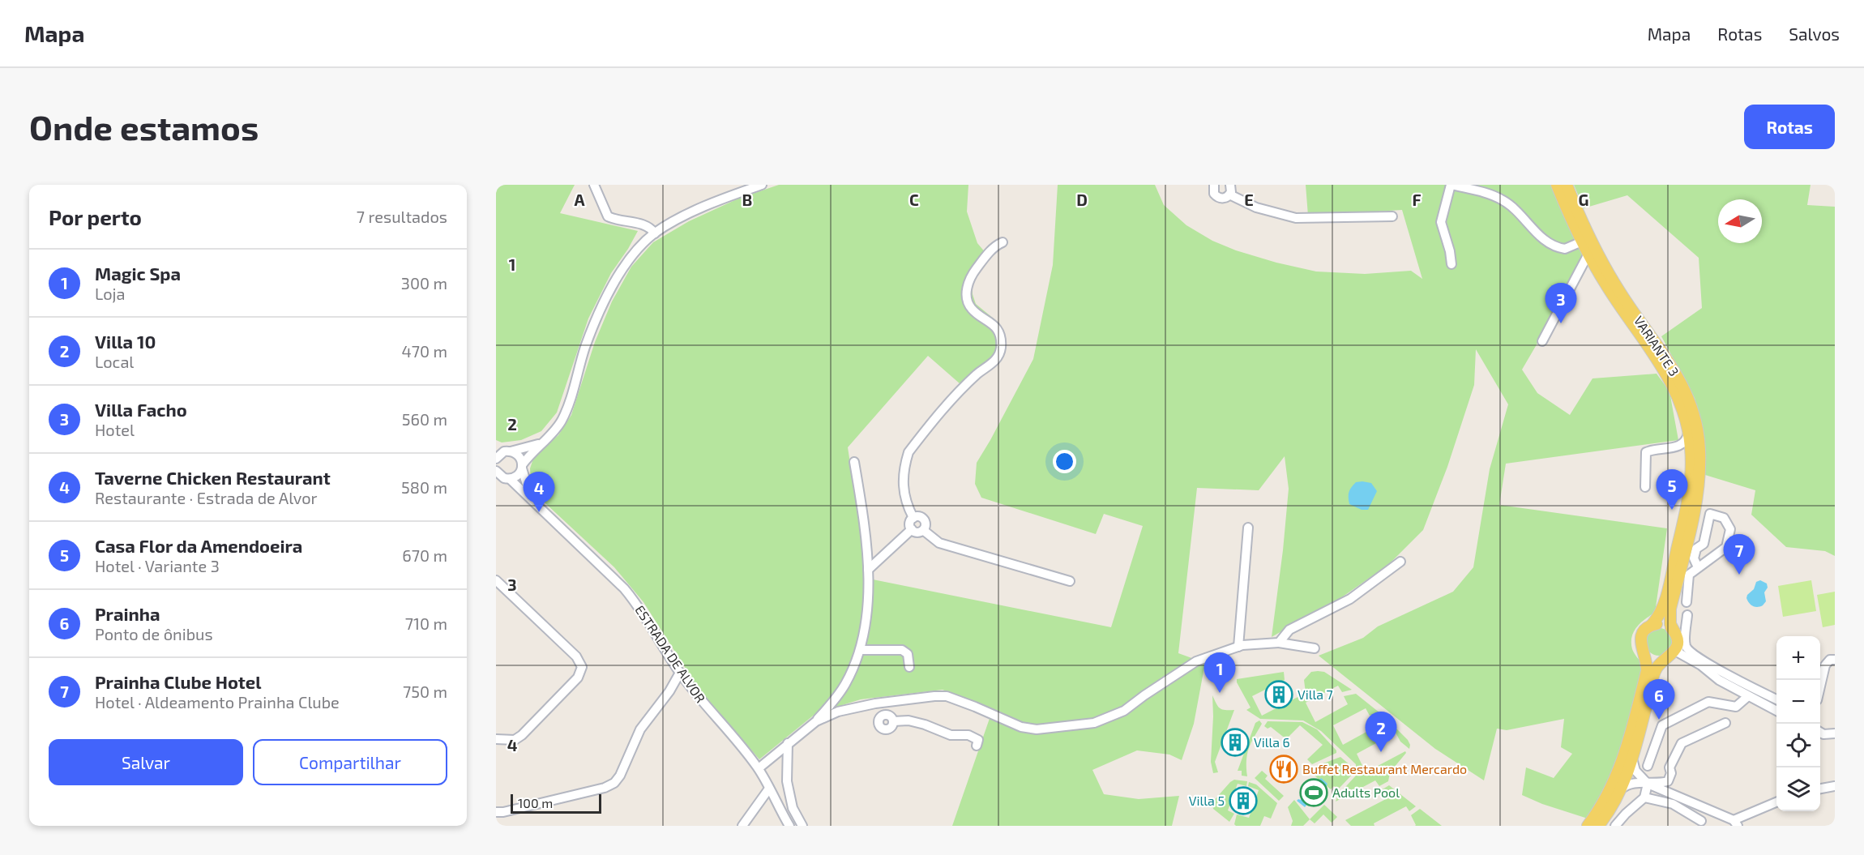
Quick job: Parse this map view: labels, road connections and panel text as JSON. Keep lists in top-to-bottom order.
{
  "streets": {
    "main road": ["VARIANTE 3"],
    "street": ["ESTRADA DE ALVOR"]
  },
  "places": {
    "building": ["Villa 7", "Villa 6", "Villa 5"],
    "restaurant": ["Buffet Restaurant Mercardo"],
    "sports": ["Adults Pool"]
  },
  "scale_bar": "100 m",
  "north": "left",
  "page": {
    "header": "Mapa",
    "nav": ["Mapa", "Rotas", "Salvos"],
    "buttons": [
      "Rotas",
      ["Salvar", "Compartilhar"]
    ],
    "title": "Onde estamos",
    "heading": ["Por perto", "7 resultados"],
    "list": [
      {
        "mark": "1",
        "name": "Magic Spa",
        "note": "Loja",
        "value": "300 m"
      },
      {
        "mark": "2",
        "name": "Villa 10",
        "note": "Local",
        "value": "470 m"
      },
      {
        "mark": "3",
        "name": "Villa Facho",
        "note": "Hotel",
        "value": "560 m"
      },
      {
        "mark": "4",
        "name": "Taverne Chicken Restaurant",
        "note": "Restaurante · Estrada de Alvor",
        "value": "580 m"
      },
      {
        "mark": "5",
        "name": "Casa Flor da Amendoeira",
        "note": "Hotel · Variante 3",
        "value": "670 m"
      },
      {
        "mark": "6",
        "name": "Prainha",
        "note": "Ponto de ônibus",
        "value": "710 m"
      },
      {
        "mark": "7",
        "name": "Prainha Clube Hotel",
        "note": "Hotel · Aldeamento Prainha Clube",
        "value": "750 m"
      }
    ],
    "pins": [
      "3",
      "5",
      "4",
      "7",
      "1",
      "6",
      "2"
    ],
    "map_buttons": ["+", "−"],
    "scale": "100 m"
  },
  "grid": {
    "columns": [
      "A",
      "B",
      "C",
      "D",
      "E",
      "F",
      "G"
    ],
    "rows": [
      "1",
      "2",
      "3",
      "4"
    ]
  }
}
